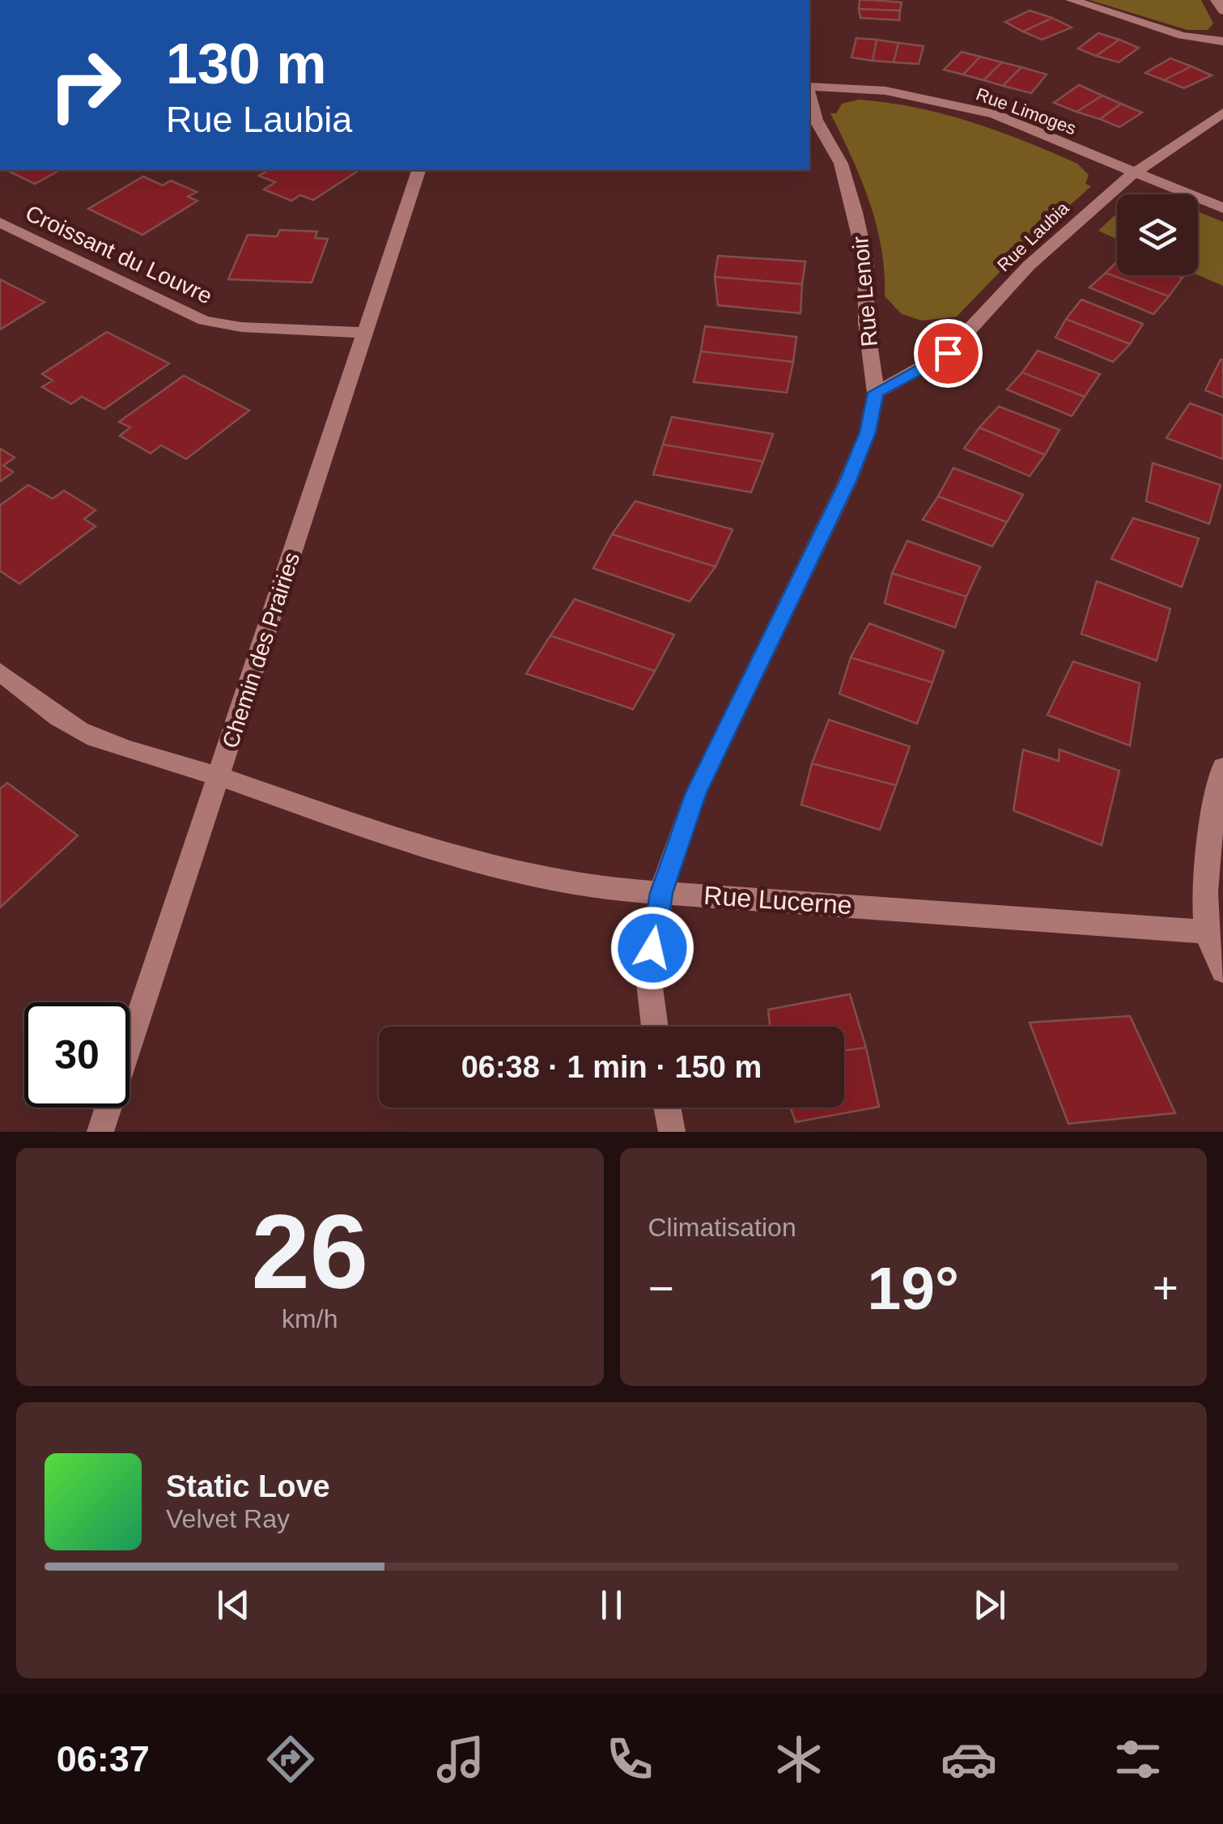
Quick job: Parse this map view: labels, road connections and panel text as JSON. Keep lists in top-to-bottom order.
{
  "streets": {
    "street": [
      "Rue Limoges",
      "Rue Laubia",
      "Croissant du Louvre",
      "Rue Lenoir",
      "Chemin des Prairies",
      "Rue Lucerne"
    ]
  },
  "crossings": [
    ["Rue Limoges", "Rue Laubia"],
    ["Rue Laubia", "Rue Lenoir"],
    ["Croissant du Louvre", "Chemin des Prairies"],
    ["Rue Lenoir", "Rue Lucerne"],
    ["Chemin des Prairies", "Rue Lucerne"]
  ],
  "page": {
    "turn": ["130 m", "Rue Laubia"],
    "limit": "30",
    "trip": "06:38 · 1 min · 150 m",
    "tile": [
      ["26", "km/h"],
      "Climatisation"
    ],
    "heat": ["−", "19°", "+"],
    "song": ["Static Love", "Velvet Ray"],
    "tabs": "06:37"
  }
}
